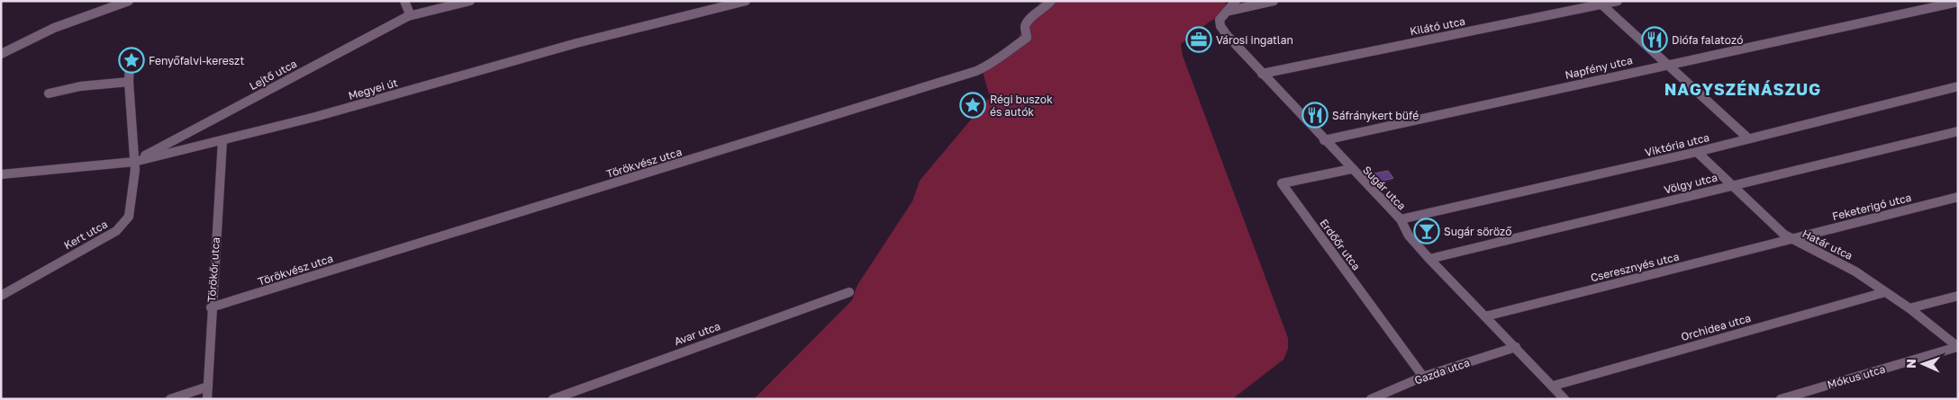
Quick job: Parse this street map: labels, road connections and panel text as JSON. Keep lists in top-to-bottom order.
{
  "streets": {
    "street": [
      "Kilátó utca",
      "Napfény utca",
      "Lejtő utca",
      "Megyei út",
      "Viktória utca",
      "Törökvész utca",
      "Völgy utca",
      "Sugár utca",
      "Feketerigó utca",
      "Kert utca",
      "Erdőőr utca",
      "Határ utca",
      "Cseresznyés utca",
      "Törökőr utca",
      "Orchidea utca",
      "Avar utca",
      "Gazda utca",
      "Mókus utca"
    ]
  },
  "crossings": [
    ["Kilátó utca", "Sugár utca"],
    ["Napfény utca", "Sugár utca"],
    ["Lejtő utca", "Megyei út"],
    ["Lejtő utca", "Kert utca"],
    ["Megyei út", "Kert utca"],
    ["Megyei út", "Törökőr utca"],
    ["Viktória utca", "Sugár utca"],
    ["Viktória utca", "Határ utca"],
    ["Törökvész utca", "Törökőr utca"],
    ["Völgy utca", "Sugár utca"],
    ["Völgy utca", "Határ utca"],
    ["Sugár utca", "Erdőőr utca"],
    ["Sugár utca", "Cseresznyés utca"],
    ["Sugár utca", "Orchidea utca"],
    ["Sugár utca", "Gazda utca"],
    ["Feketerigó utca", "Határ utca"],
    ["Feketerigó utca", "Cseresznyés utca"],
    ["Erdőőr utca", "Gazda utca"],
    ["Határ utca", "Cseresznyés utca"],
    ["Határ utca", "Orchidea utca"],
    ["Határ utca", "Mókus utca"]
  ],
  "districts": ["NAGYSZÉNÁSZUG"],
  "places": {
    "office": ["Városi ingatlan"],
    "restaurant": ["Diófa falatozó", "Sáfránykert büfé"],
    "place": ["Fenyőfalvi-kereszt", "Régi buszok és autók"],
    "bar": ["Sugár söröző"]
  },
  "north": "left"
}
